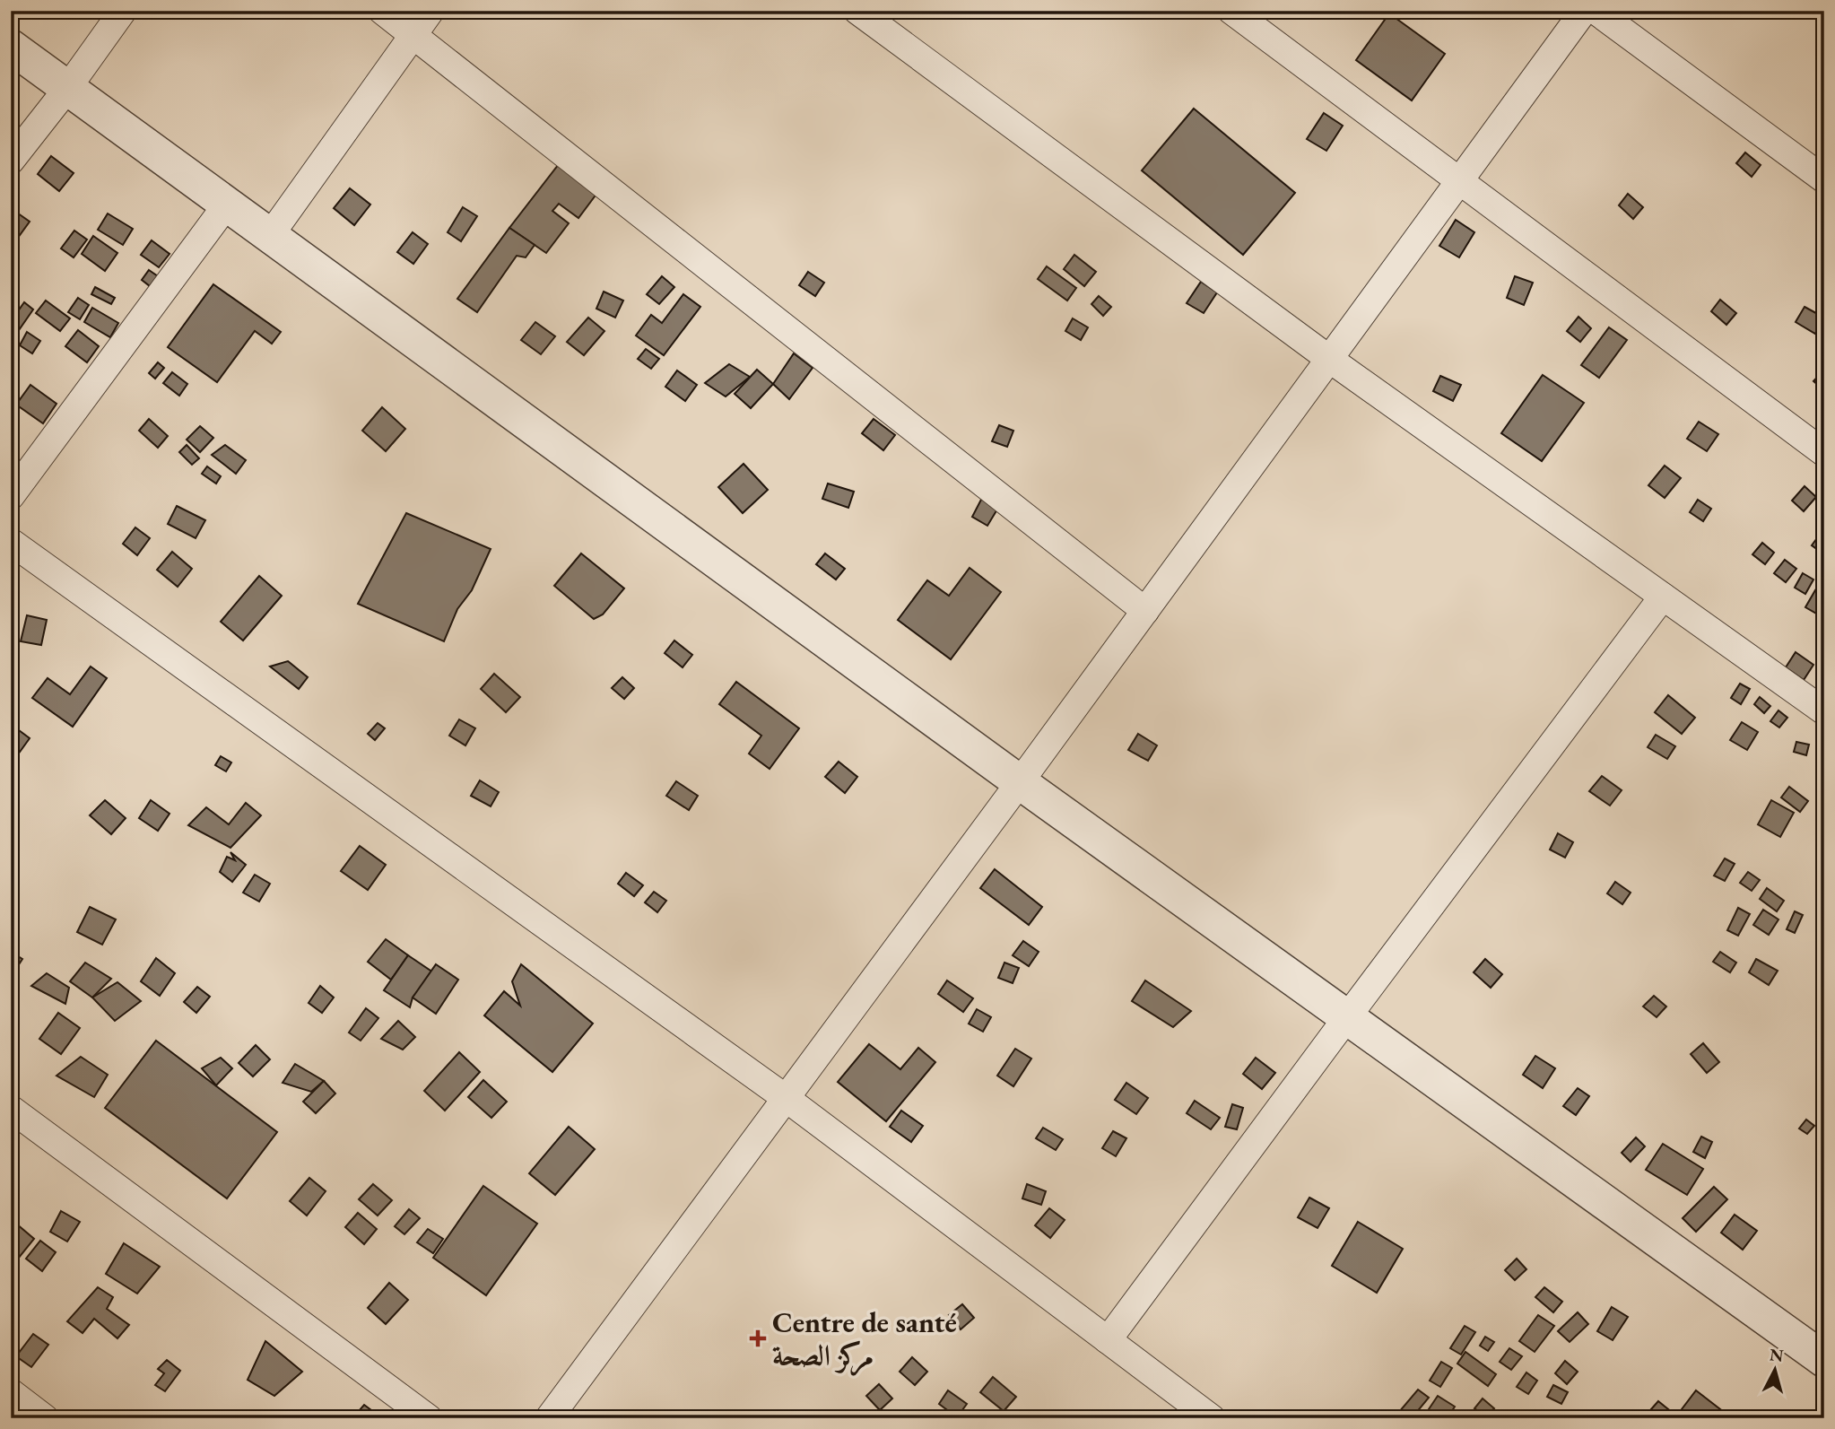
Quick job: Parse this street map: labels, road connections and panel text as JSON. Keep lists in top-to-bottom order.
{
  "places": {
    "health": ["Centre de santé مركز الصحة"]
  },
  "north": "top"
}
